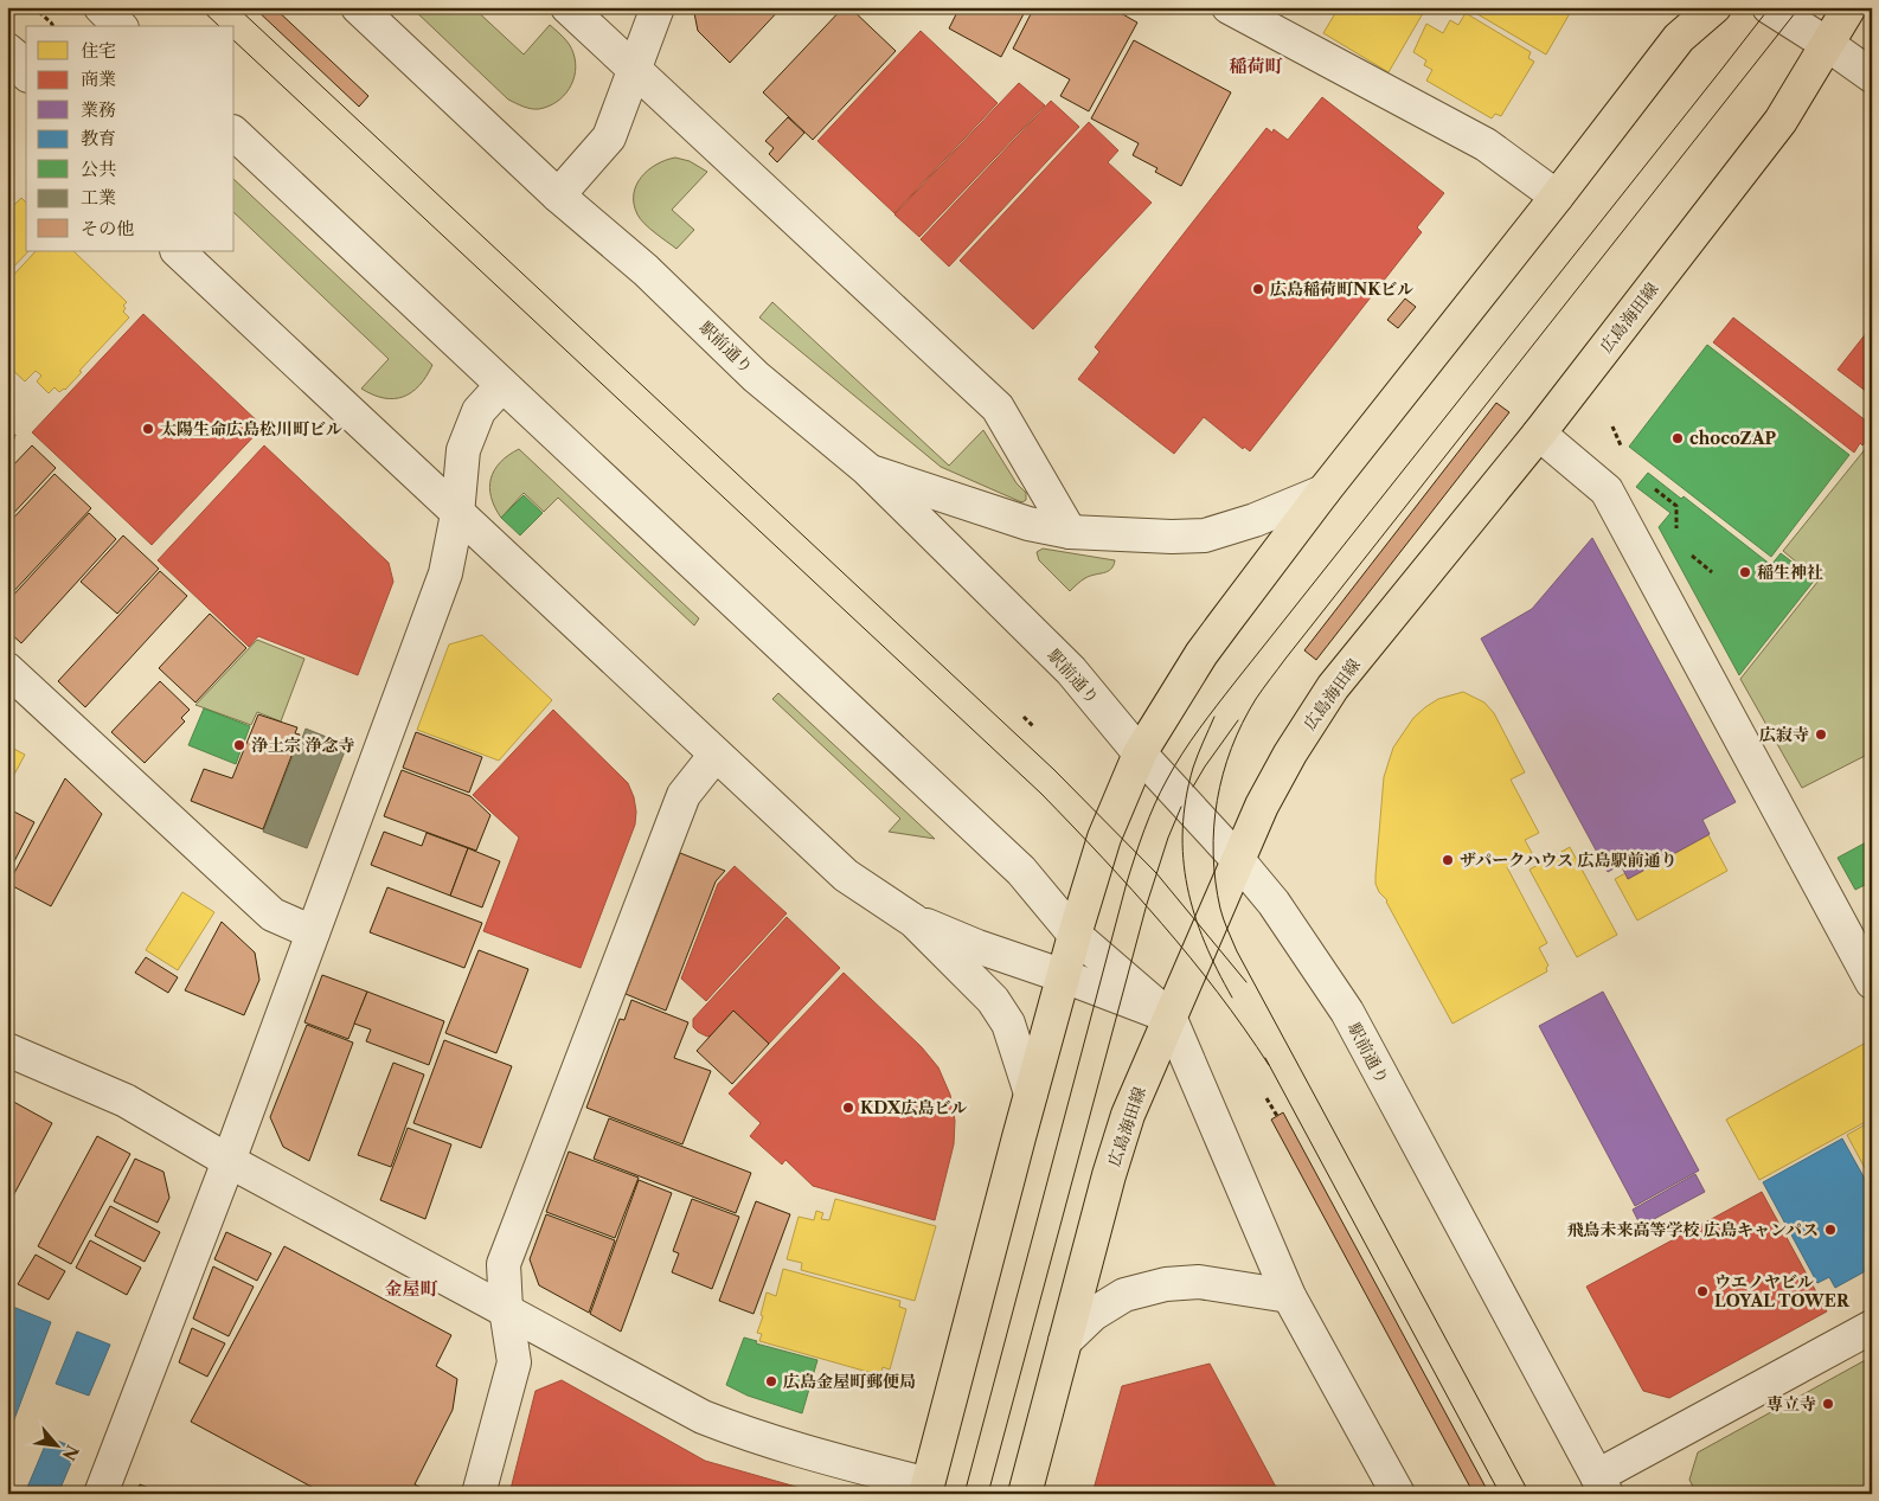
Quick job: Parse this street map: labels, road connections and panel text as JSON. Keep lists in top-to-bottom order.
{
  "streets": {
    "main road": ["広島海田線"],
    "street": ["駅前通り"]
  },
  "crossings": [
    ["広島海田線", "駅前通り"]
  ],
  "districts": ["稲荷町", "金屋町"],
  "places": [
    "広島稲荷町NKビル",
    "太陽生命広島松川町ビル",
    "chocoZAP",
    "稲生神社",
    "広寂寺",
    "浄土宗 浄念寺",
    "ザパークハウス 広島駅前通り",
    "KDX広島ビル",
    "飛鳥未来高等学校 広島キャンパス",
    "ウエノヤビル LOYAL TOWER",
    "広島金屋町郵便局",
    "専立寺"
  ],
  "legend": [
    "住宅",
    "商業",
    "業務",
    "教育",
    "公共",
    "工業",
    "その他"
  ],
  "north": "bottom right"
}
